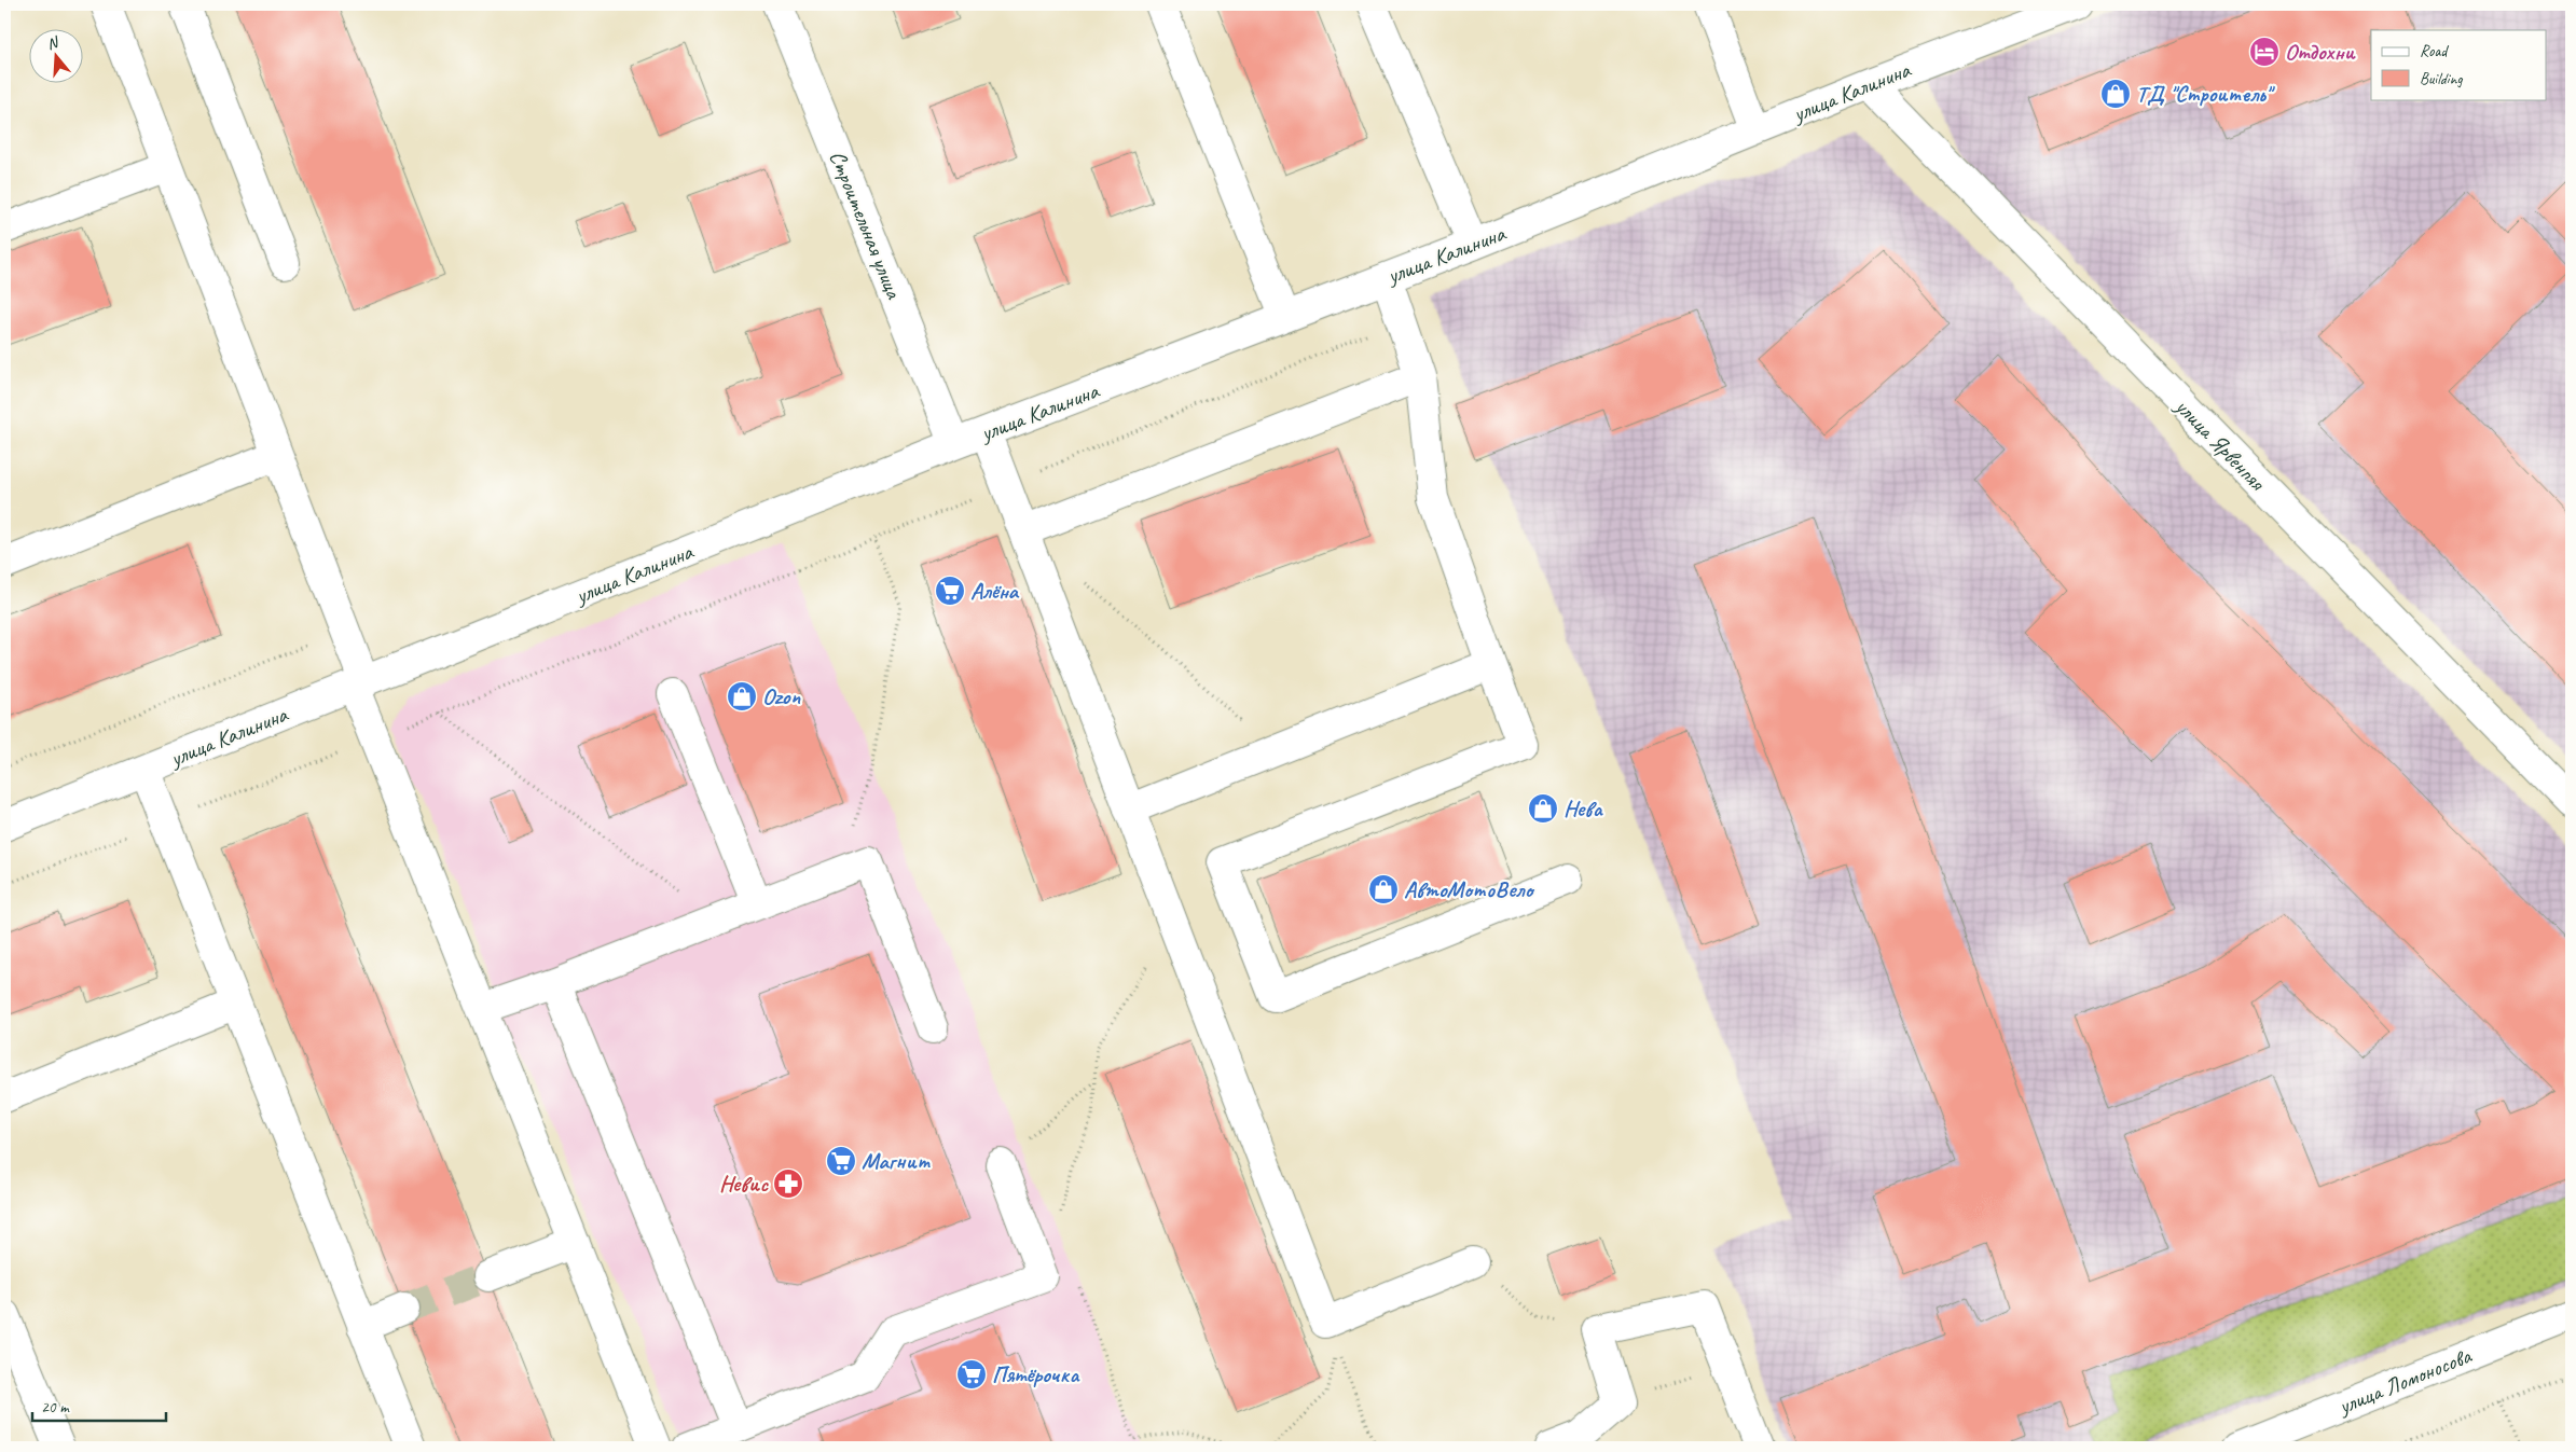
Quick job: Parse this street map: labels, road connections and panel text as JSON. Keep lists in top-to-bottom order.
{
  "streets": {
    "street": [
      "улица Калинина",
      "Строительная улица",
      "улица Ярвенпяя",
      "улица Ломоносова"
    ]
  },
  "crossings": [
    ["улица Калинина", "Строительная улица"],
    ["улица Калинина", "улица Ярвенпяя"]
  ],
  "places": {
    "hotel": ["Отдохни"],
    "shop": [
      "ТД \"Строитель\"",
      "Ozon",
      "Нева",
      "АвтоМотоВело"
    ],
    "supermarket": ["Алёна", "Магнит", "Пятёрочка"],
    "pharmacy": ["Невис"]
  },
  "legend": ["Road", "Building"],
  "scale_bar": "20 m",
  "north": "top"
}
